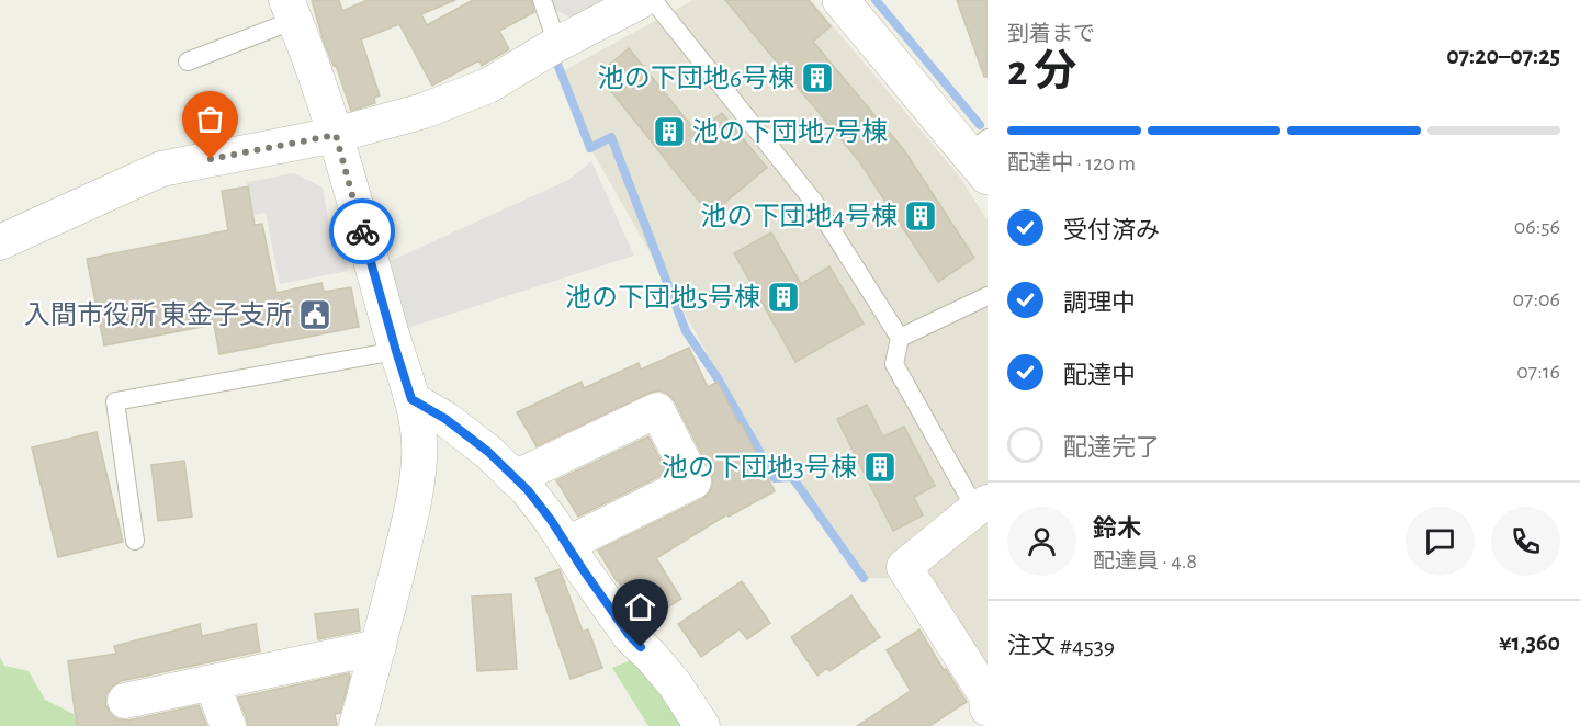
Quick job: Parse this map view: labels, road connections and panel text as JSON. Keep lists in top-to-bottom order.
{
  "places": {
    "building": [
      "池の下団地6号棟",
      "池の下団地7号棟",
      "池の下団地4号棟",
      "池の下団地5号棟",
      "池の下団地3号棟"
    ],
    "public building": ["入間市役所 東金子支所"]
  },
  "page": {
    "heading": ["2 分", "到着まで", "07:20–07:25"],
    "panel": [
      "鈴木",
      "配達員 · 4.8",
      "注文 #4539",
      "¥1,360"
    ],
    "bar": "配達中 · 120 m",
    "list": [
      ["受付済み", "06:56"],
      ["調理中", "07:06"],
      ["配達中", "07:16"],
      "配達完了"
    ]
  }
}
